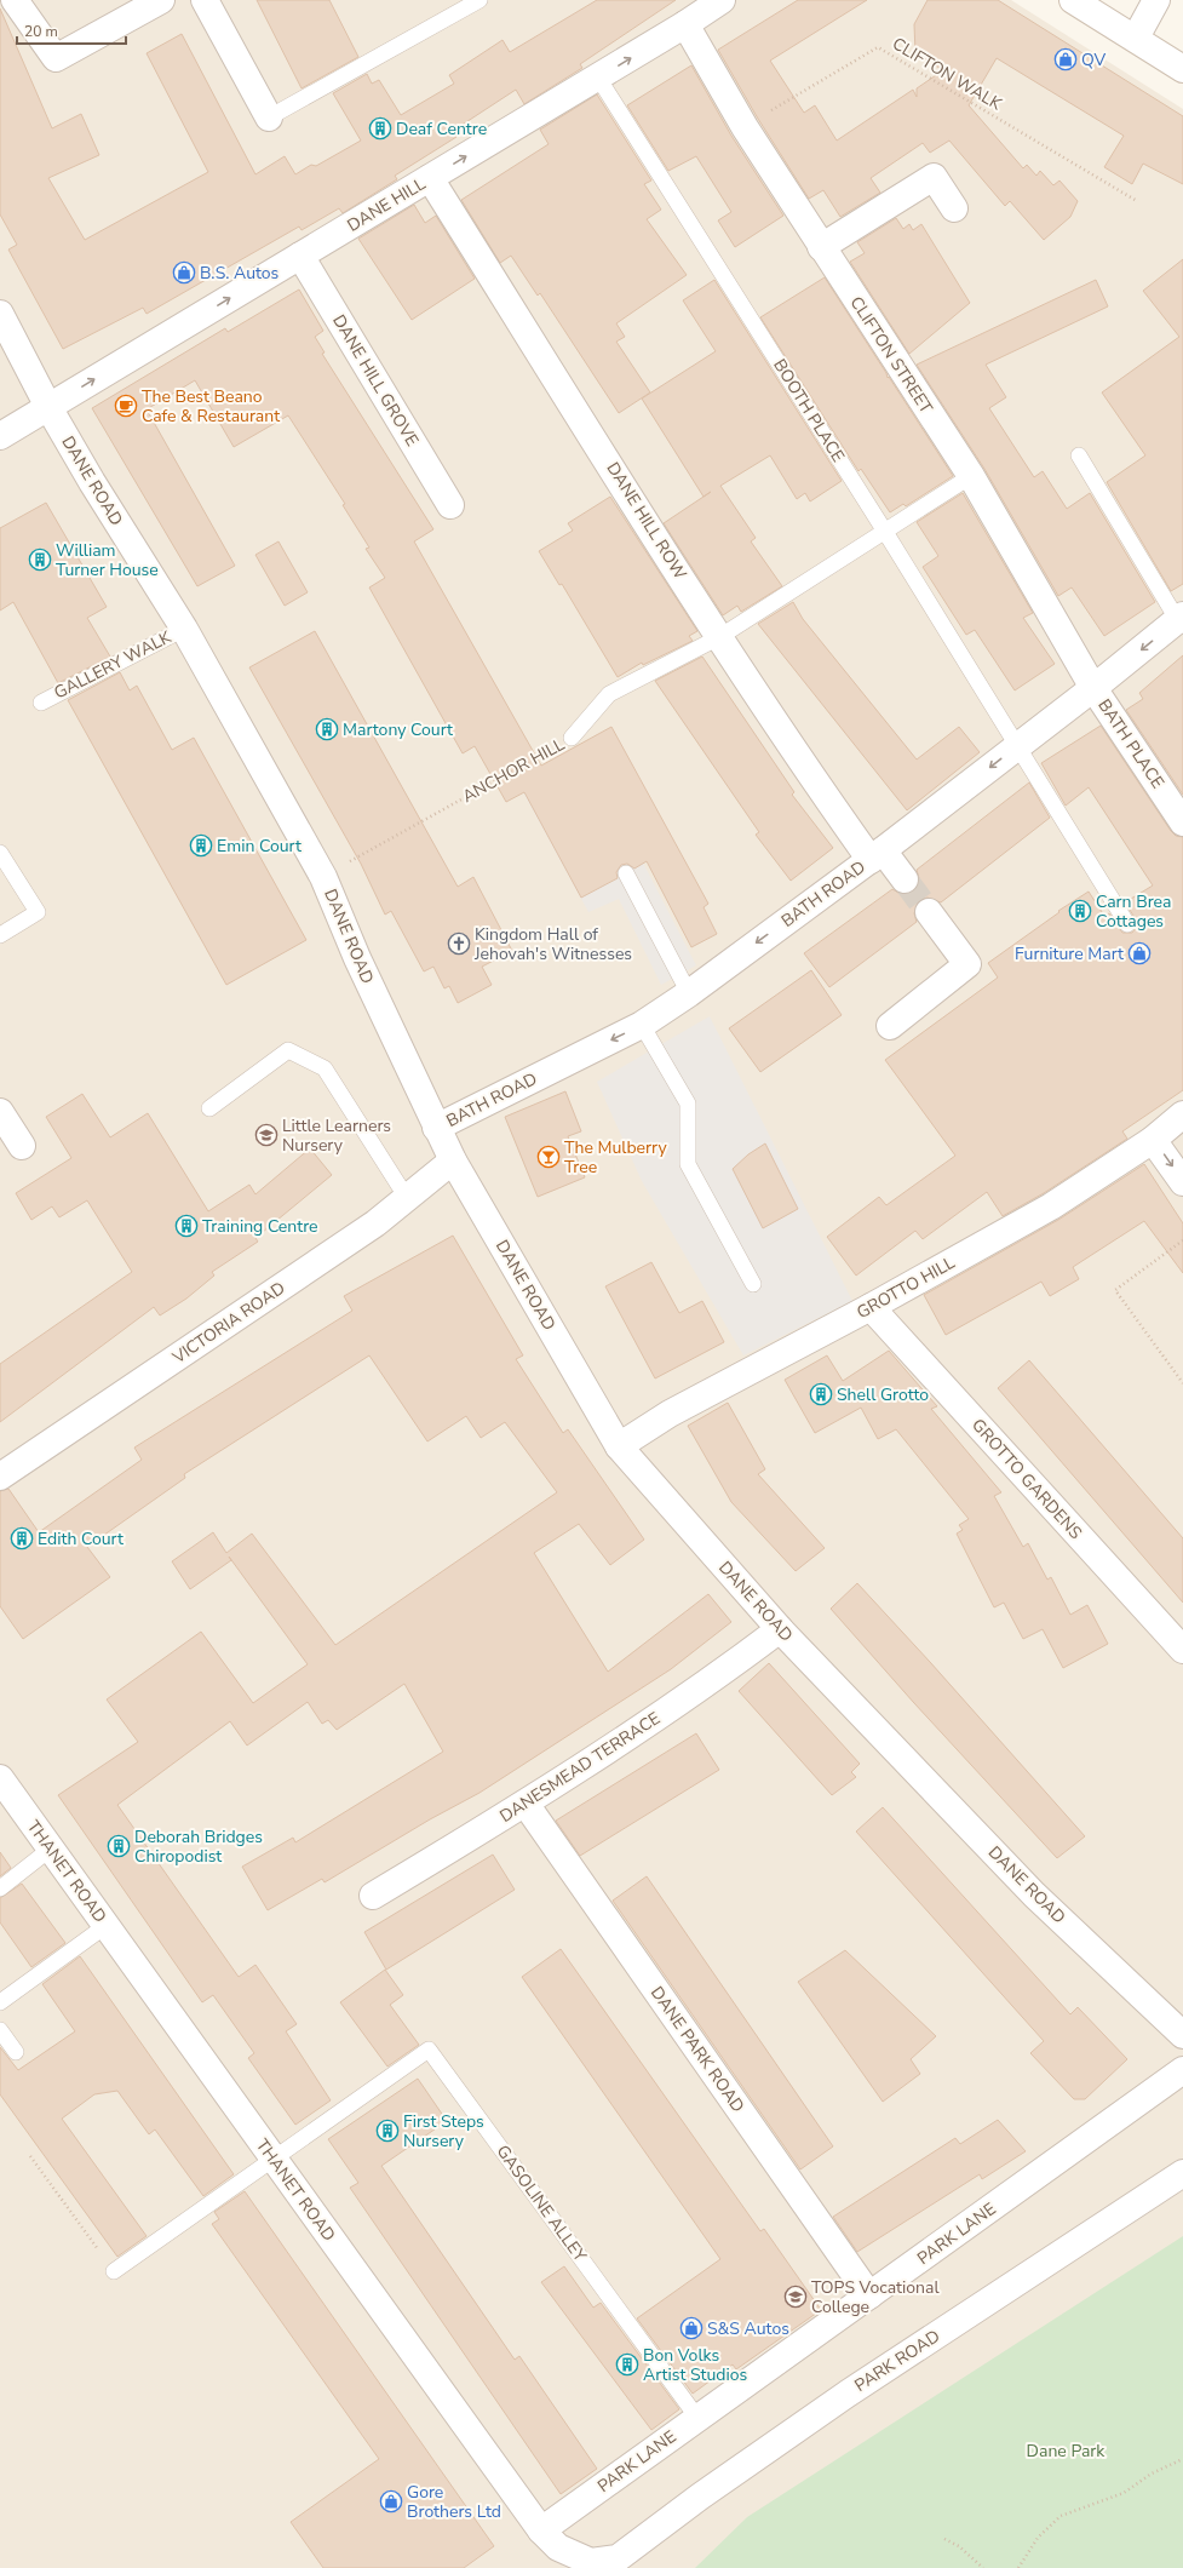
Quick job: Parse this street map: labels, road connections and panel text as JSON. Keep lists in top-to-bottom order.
{
  "streets": {
    "street": [
      "DANE HILL",
      "CLIFTON STREET",
      "DANE HILL GROVE",
      "DANE ROAD",
      "DANE HILL ROW",
      "BATH PLACE",
      "BATH ROAD",
      "GROTTO HILL",
      "VICTORIA ROAD",
      "GROTTO GARDENS",
      "DANESMEAD TERRACE",
      "THANET ROAD",
      "DANE PARK ROAD",
      "PARK LANE",
      "PARK ROAD"
    ],
    "lane": [
      "BOOTH PLACE",
      "GALLERY WALK",
      "ANCHOR HILL",
      "GASOLINE ALLEY"
    ],
    "path": ["CLIFTON WALK"]
  },
  "crossings": [
    ["CLIFTON WALK", "CLIFTON STREET"],
    ["DANE HILL", "CLIFTON STREET"],
    ["DANE HILL", "DANE HILL GROVE"],
    ["DANE HILL", "BOOTH PLACE"],
    ["DANE HILL", "DANE ROAD"],
    ["DANE HILL", "DANE HILL ROW"],
    ["CLIFTON STREET", "BATH PLACE"],
    ["CLIFTON STREET", "ANCHOR HILL"],
    ["CLIFTON STREET", "BATH ROAD"],
    ["BOOTH PLACE", "ANCHOR HILL"],
    ["BOOTH PLACE", "BATH ROAD"],
    ["DANE ROAD", "GALLERY WALK"],
    ["DANE ROAD", "ANCHOR HILL"],
    ["DANE ROAD", "BATH ROAD"],
    ["DANE ROAD", "GROTTO HILL"],
    ["DANE ROAD", "VICTORIA ROAD"],
    ["DANE ROAD", "DANESMEAD TERRACE"],
    ["DANE HILL ROW", "ANCHOR HILL"],
    ["DANE HILL ROW", "BATH ROAD"],
    ["BATH PLACE", "BATH ROAD"],
    ["GROTTO HILL", "GROTTO GARDENS"],
    ["DANESMEAD TERRACE", "DANE PARK ROAD"],
    ["THANET ROAD", "GASOLINE ALLEY"],
    ["THANET ROAD", "PARK LANE"],
    ["DANE PARK ROAD", "PARK LANE"],
    ["GASOLINE ALLEY", "PARK LANE"]
  ],
  "one_way": ["DANE HILL", "BATH ROAD"],
  "parks": ["Dane Park"],
  "places": {
    "shop": [
      "QV",
      "B.S. Autos",
      "Furniture Mart",
      "S&S Autos",
      "Gore Brothers Ltd"
    ],
    "building": [
      "Deaf Centre",
      "William Turner House",
      "Martony Court",
      "Emin Court",
      "Carn Brea Cottages",
      "Training Centre",
      "Shell Grotto",
      "Edith Court",
      "Deborah Bridges Chiropodist",
      "First Steps Nursery",
      "Bon Volks Artist Studios"
    ],
    "cafe": ["The Best Beano Cafe & Restaurant"],
    "church": ["Kingdom Hall of Jehovah's Witnesses"],
    "school or university": ["Little Learners Nursery", "TOPS Vocational College"],
    "bar": ["The Mulberry Tree"]
  },
  "scale_bar": "20 m"
}
